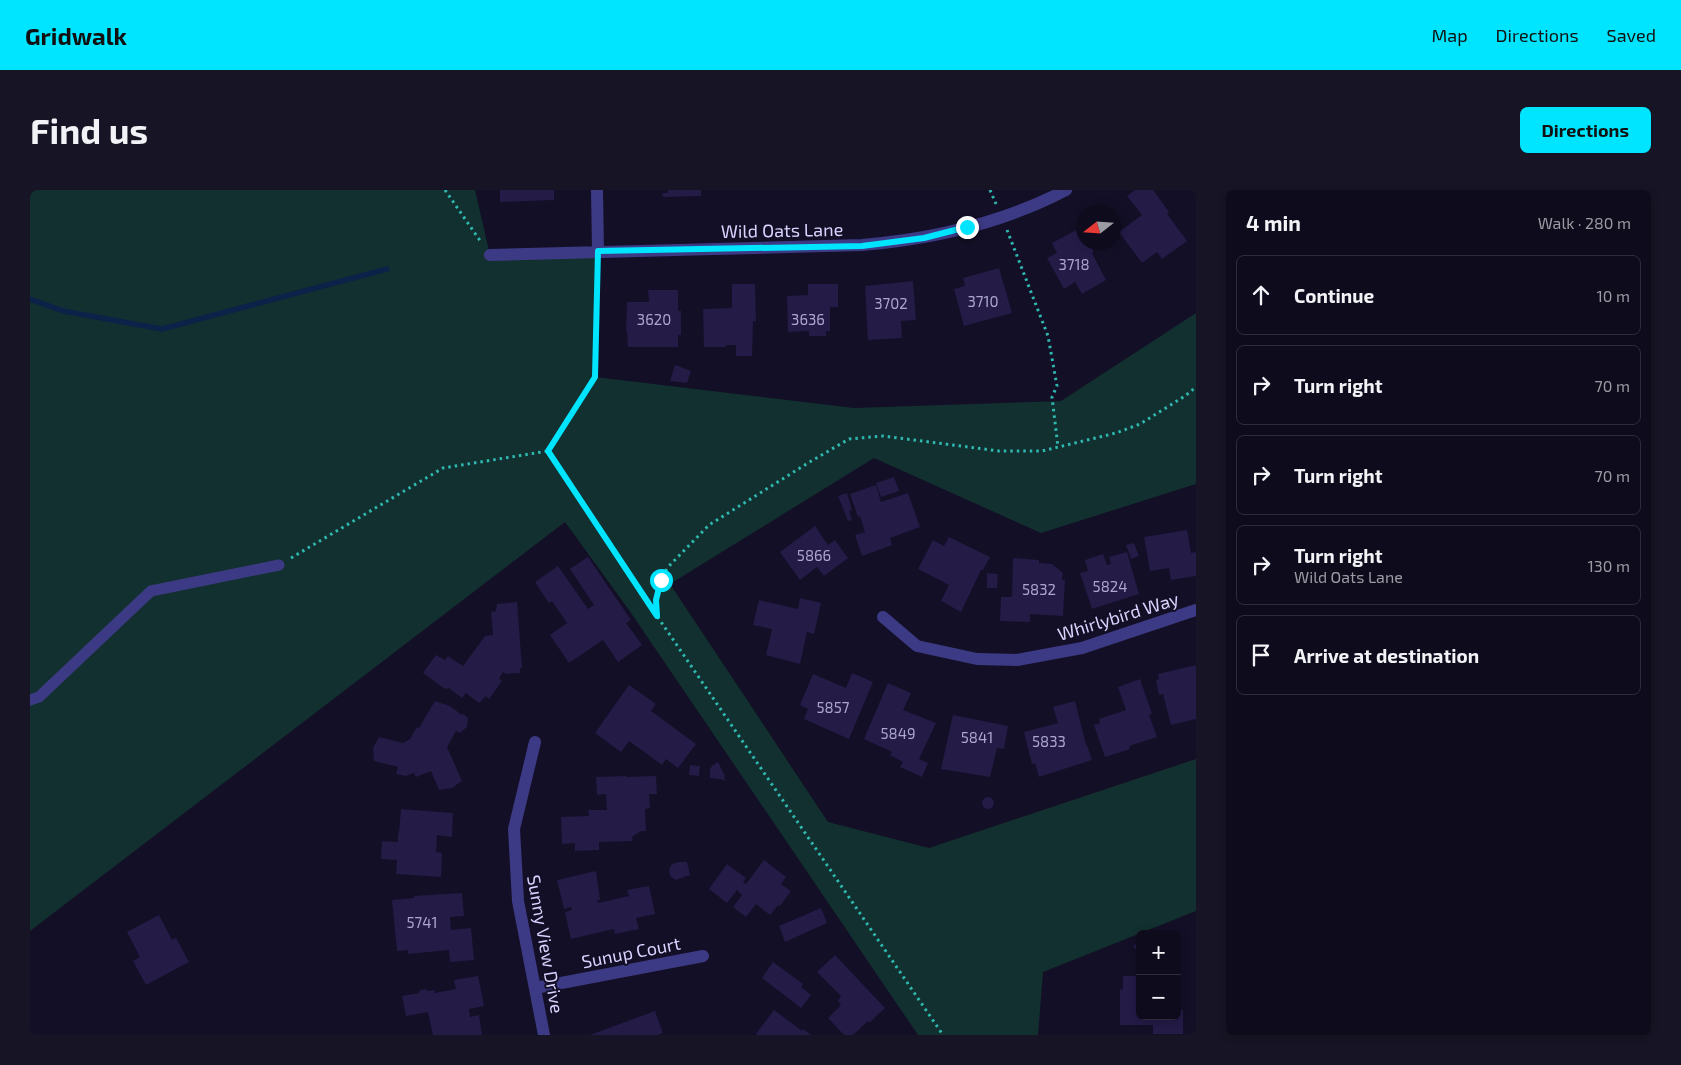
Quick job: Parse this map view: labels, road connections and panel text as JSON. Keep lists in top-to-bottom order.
{
  "streets": {
    "street": [
      "Wild Oats Lane",
      "Whirlybird Way",
      "Sunny View Drive",
      "Sunup Court"
    ]
  },
  "crossings": [
    ["Sunny View Drive", "Sunup Court"]
  ],
  "house_numbers": [
    "3718",
    "3710",
    "3702",
    "3620",
    "3636",
    "5866",
    "5824",
    "5832",
    "5857",
    "5849",
    "5841",
    "5833",
    "5741"
  ],
  "north": "left",
  "page": {
    "header": "Gridwalk",
    "nav": ["Map", "Directions", "Saved"],
    "buttons": "Directions",
    "title": "Find us",
    "heading": ["4 min", "Walk · 280 m"],
    "list": [
      ["Continue", "10 m"],
      ["Turn right", "70 m"],
      ["Turn right", "70 m"],
      ["Turn right", "Wild Oats Lane", "130 m"],
      "Arrive at destination"
    ],
    "map_buttons": ["+", "−"]
  }
}
